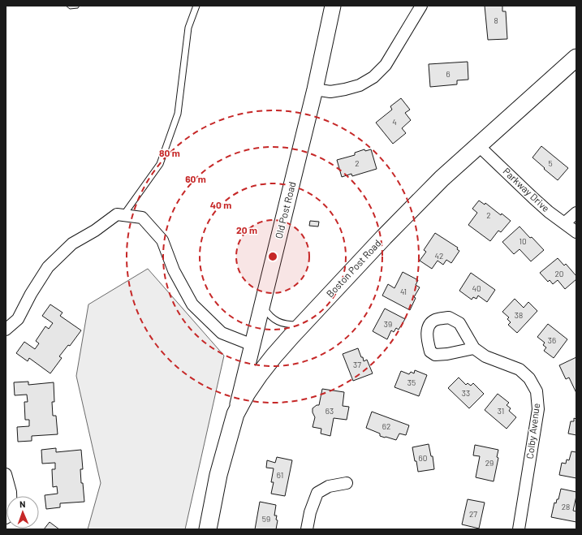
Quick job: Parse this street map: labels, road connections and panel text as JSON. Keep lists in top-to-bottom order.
{
  "streets": {
    "main road": ["Boston Post Road"],
    "street": ["Parkway Drive", "Old Post Road", "Colby Avenue"]
  },
  "crossings": [
    ["Parkway Drive", "Boston Post Road"],
    ["Old Post Road", "Boston Post Road"]
  ],
  "house_numbers": [
    "8",
    "6",
    "4",
    "2",
    "5",
    "2",
    "10",
    "42",
    "20",
    "40",
    "41",
    "38",
    "39",
    "36",
    "37",
    "35",
    "33",
    "63",
    "31",
    "62",
    "60",
    "29",
    "61",
    "28",
    "27",
    "59"
  ],
  "north": "top",
  "rings": [
    "80 m",
    "60 m",
    "40 m",
    "20 m"
  ]
}
